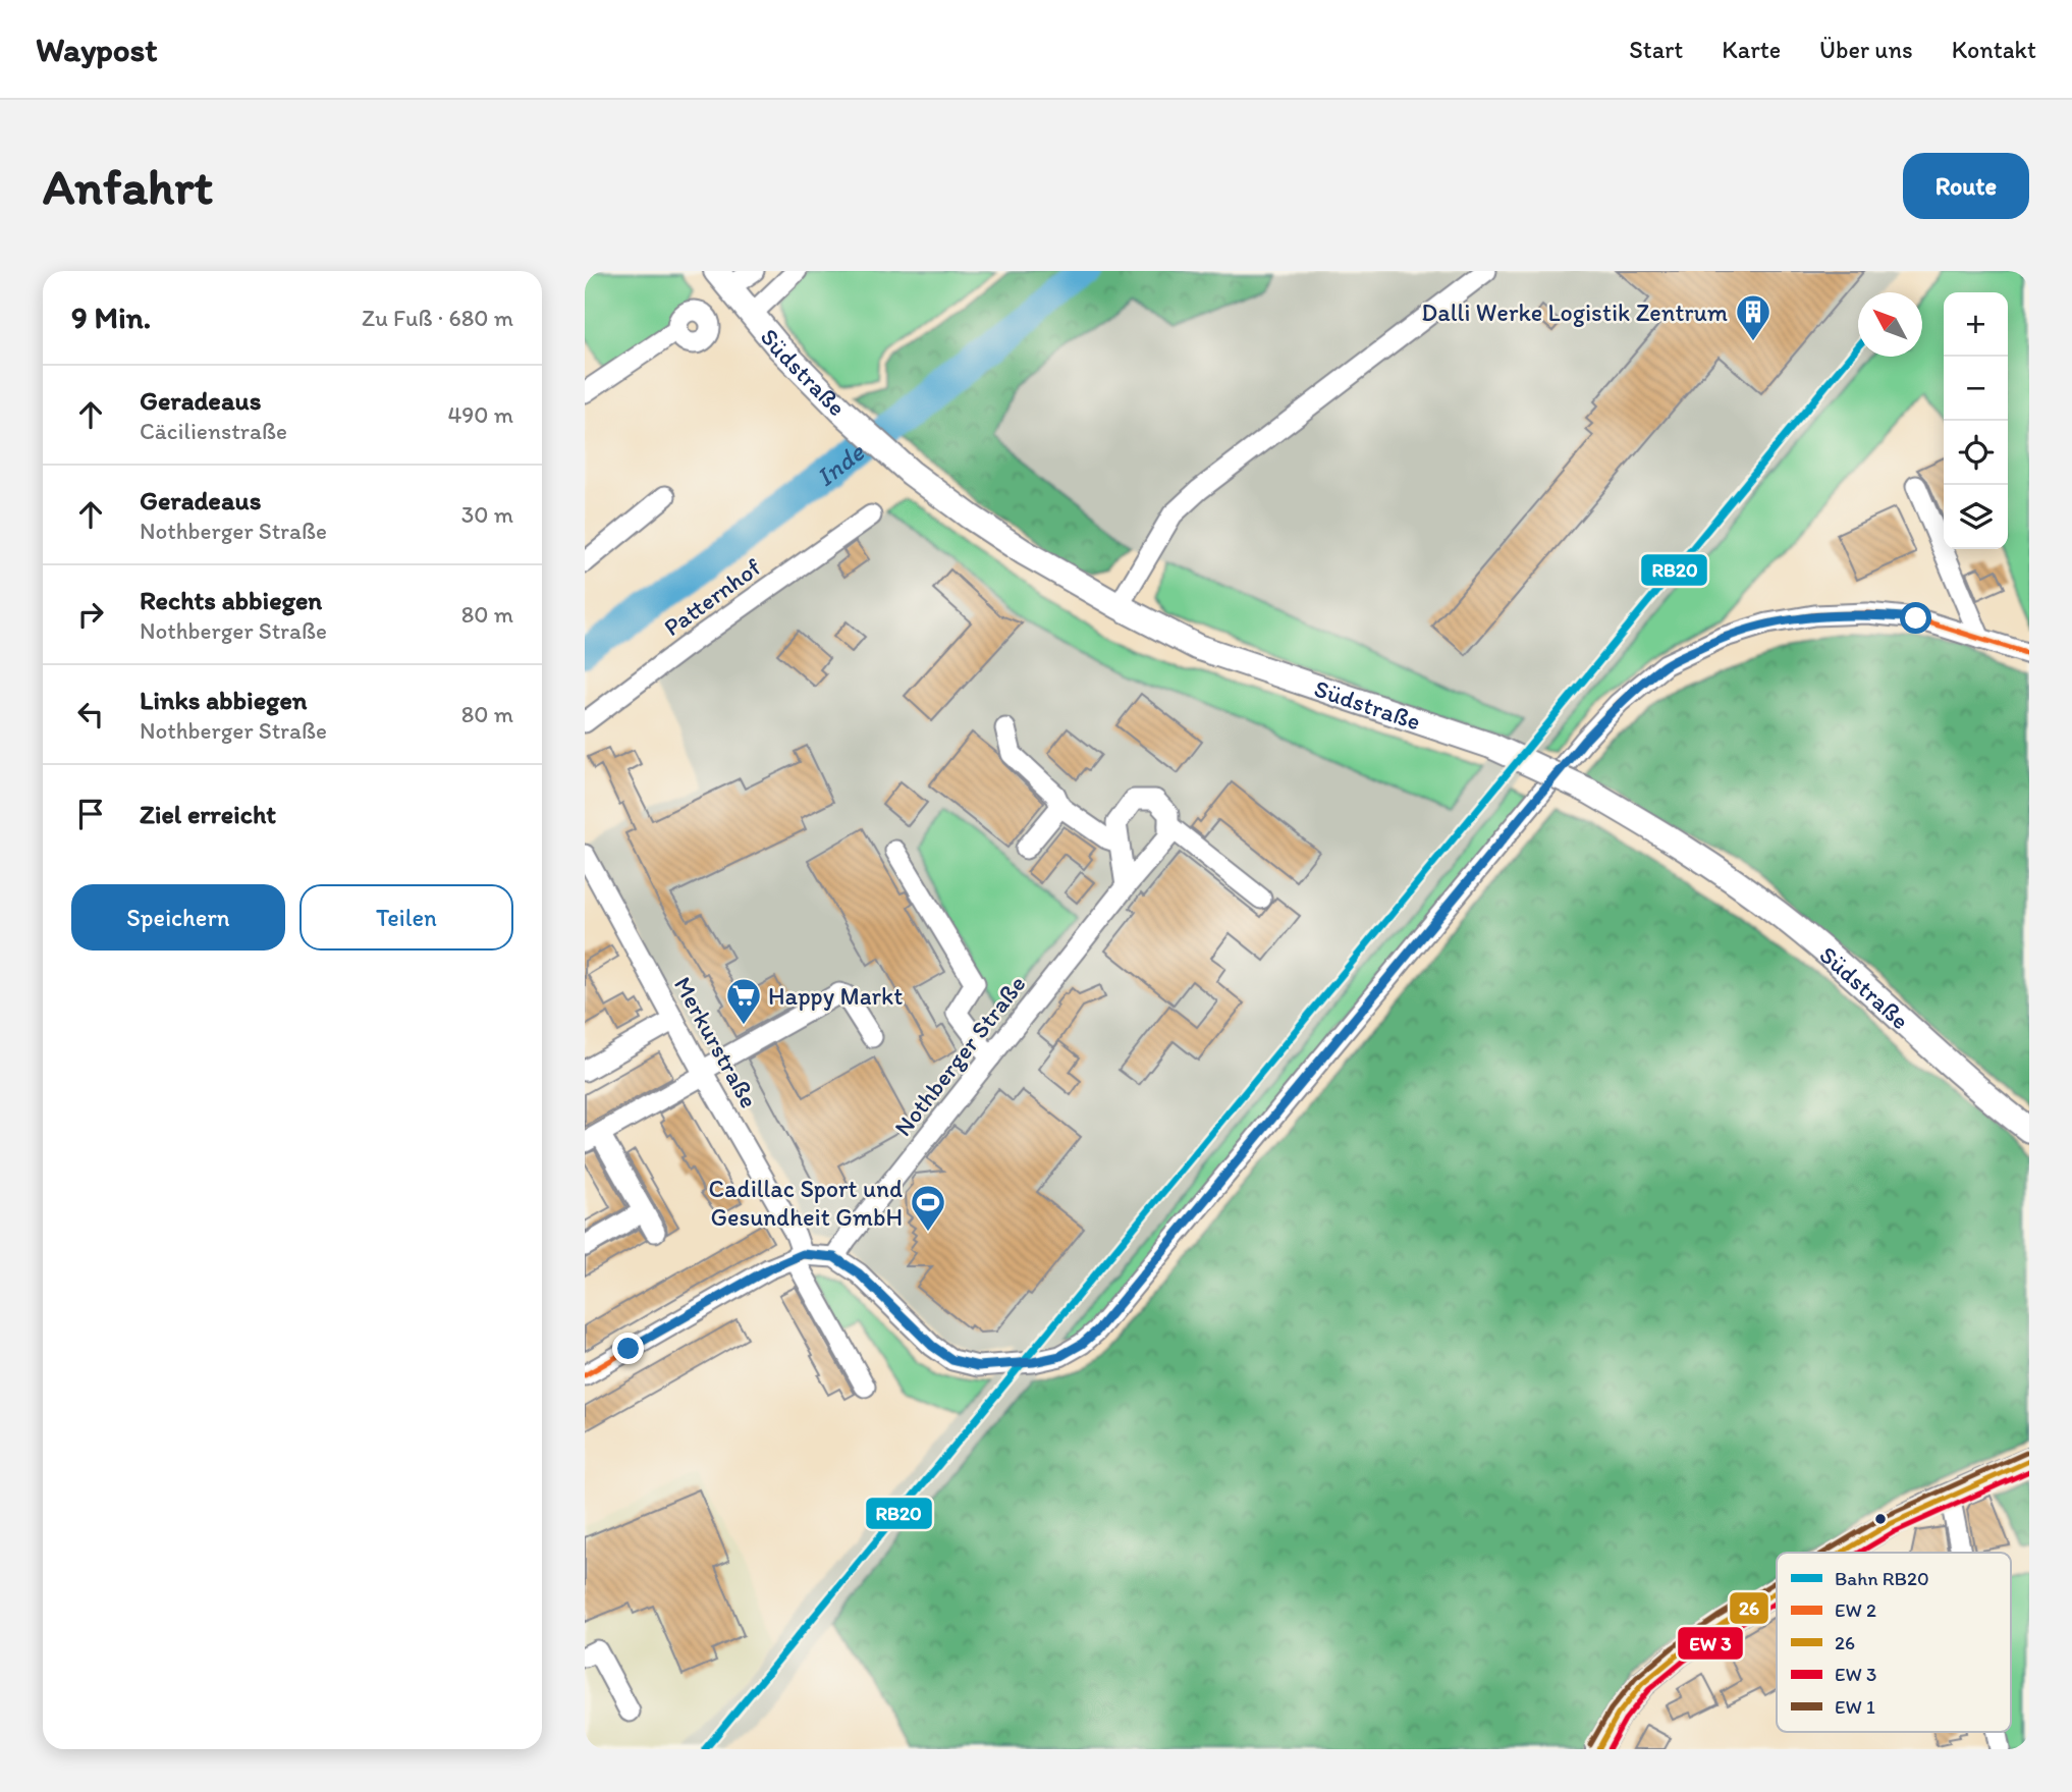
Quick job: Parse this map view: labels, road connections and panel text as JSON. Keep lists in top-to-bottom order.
{
  "streets": {
    "main road": ["Südstraße"],
    "street": ["Patternhof", "Merkurstraße", "Nothberger Straße"]
  },
  "water": ["Inde"],
  "places": {
    "building": ["Dalli Werke Logistik Zentrum"],
    "supermarket": ["Happy Markt"],
    "sports": ["Cadillac Sport und Gesundheit GmbH"]
  },
  "lines": ["rail line RB20", "transit line 26"],
  "legend": [
    "Bahn RB20",
    "EW 2",
    "26",
    "EW 3",
    "EW 1"
  ],
  "north": "top left",
  "page": {
    "header": "Waypost",
    "nav": [
      "Start",
      "Karte",
      "Über uns",
      "Kontakt"
    ],
    "buttons": [
      "Route",
      ["Speichern", "Teilen"]
    ],
    "title": "Anfahrt",
    "heading": ["9 Min.", "Zu Fuß · 680 m"],
    "map_buttons": ["+", "−"],
    "list": [
      ["Geradeaus", "Cäcilienstraße", "490 m"],
      ["Geradeaus", "Nothberger Straße", "30 m"],
      ["Rechts abbiegen", "Nothberger Straße", "80 m"],
      ["Links abbiegen", "Nothberger Straße", "80 m"],
      "Ziel erreicht"
    ]
  }
}
